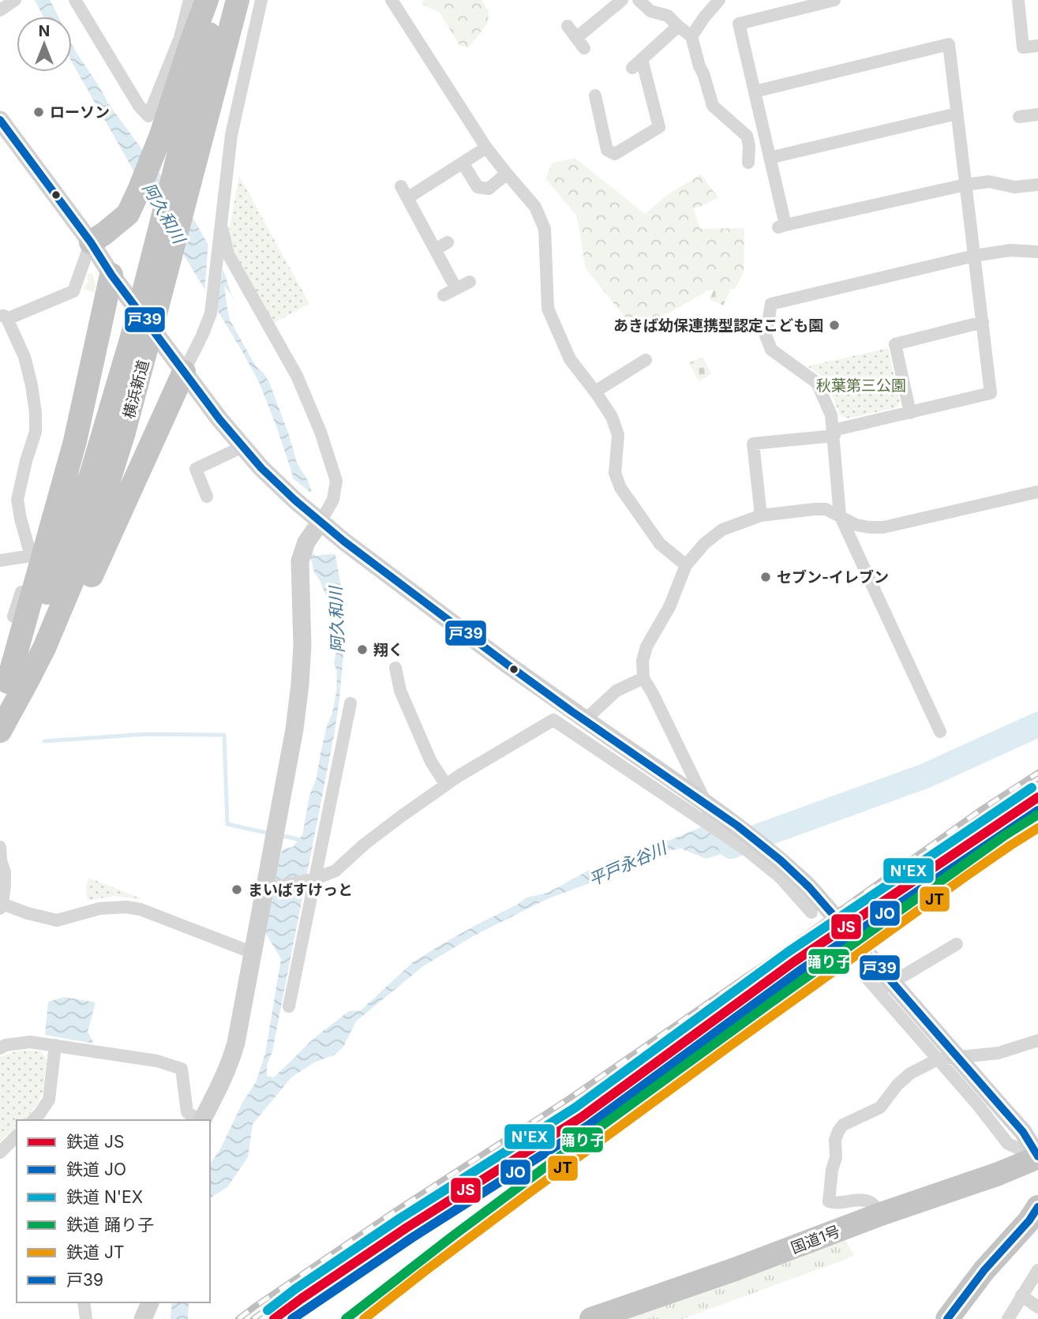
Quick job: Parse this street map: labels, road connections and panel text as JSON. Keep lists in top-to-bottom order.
{
  "streets": {
    "highway": ["横浜新道", "国道1号"]
  },
  "water": ["阿久和川", "平戸永谷川"],
  "parks": ["秋葉第三公園"],
  "places": [
    "ローソン",
    "あきば幼保連携型認定こども園",
    "セブン-イレブン",
    "翔く",
    "まいばすけっと"
  ],
  "lines": [
    "transit line 戸39",
    "rail line N'EX",
    "rail line JS",
    "rail line JO",
    "rail line 踊り子",
    "rail line JT"
  ],
  "legend": [
    "鉄道 JS",
    "鉄道 JO",
    "鉄道 N'EX",
    "鉄道 踊り子",
    "鉄道 JT",
    "戸39"
  ],
  "north": "top"
}
